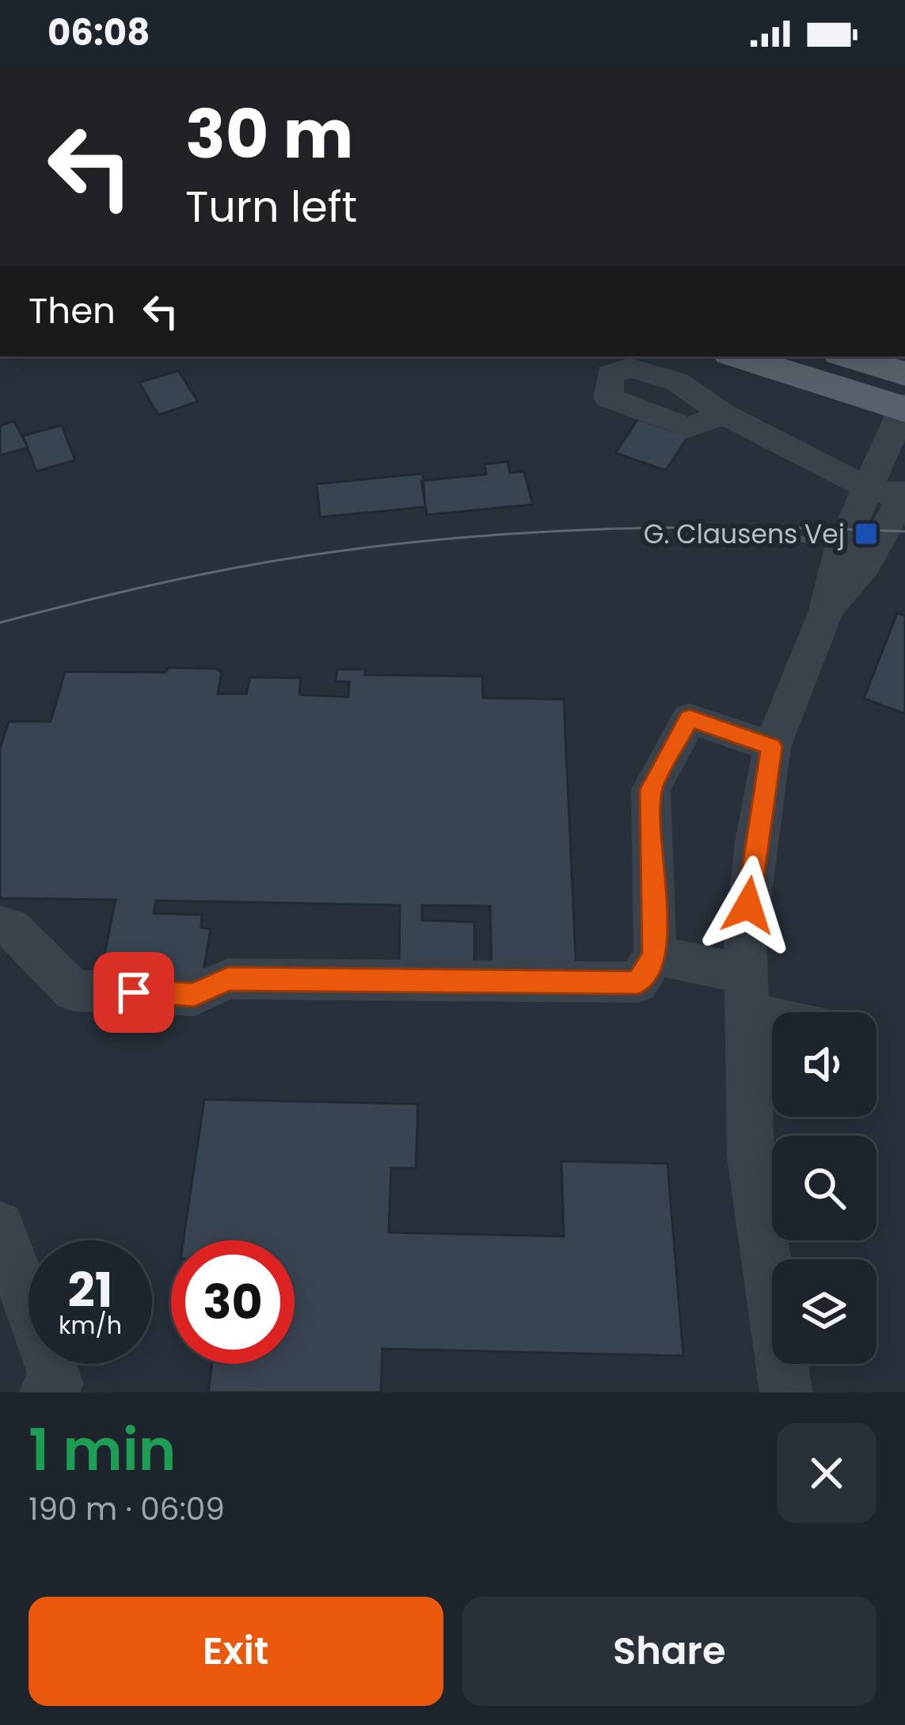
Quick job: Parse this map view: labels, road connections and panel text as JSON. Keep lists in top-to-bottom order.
{
  "places": {
    "transit": ["G. Clausens Vej"]
  },
  "page": {
    "status": "06:08",
    "turn": ["30 m", "Turn left"],
    "then": "Then",
    "speed": "21 km/h",
    "limit": "30",
    "heading": ["1 min", "190 m · 06:09"],
    "buttons": ["Exit", "Share"]
  }
}
